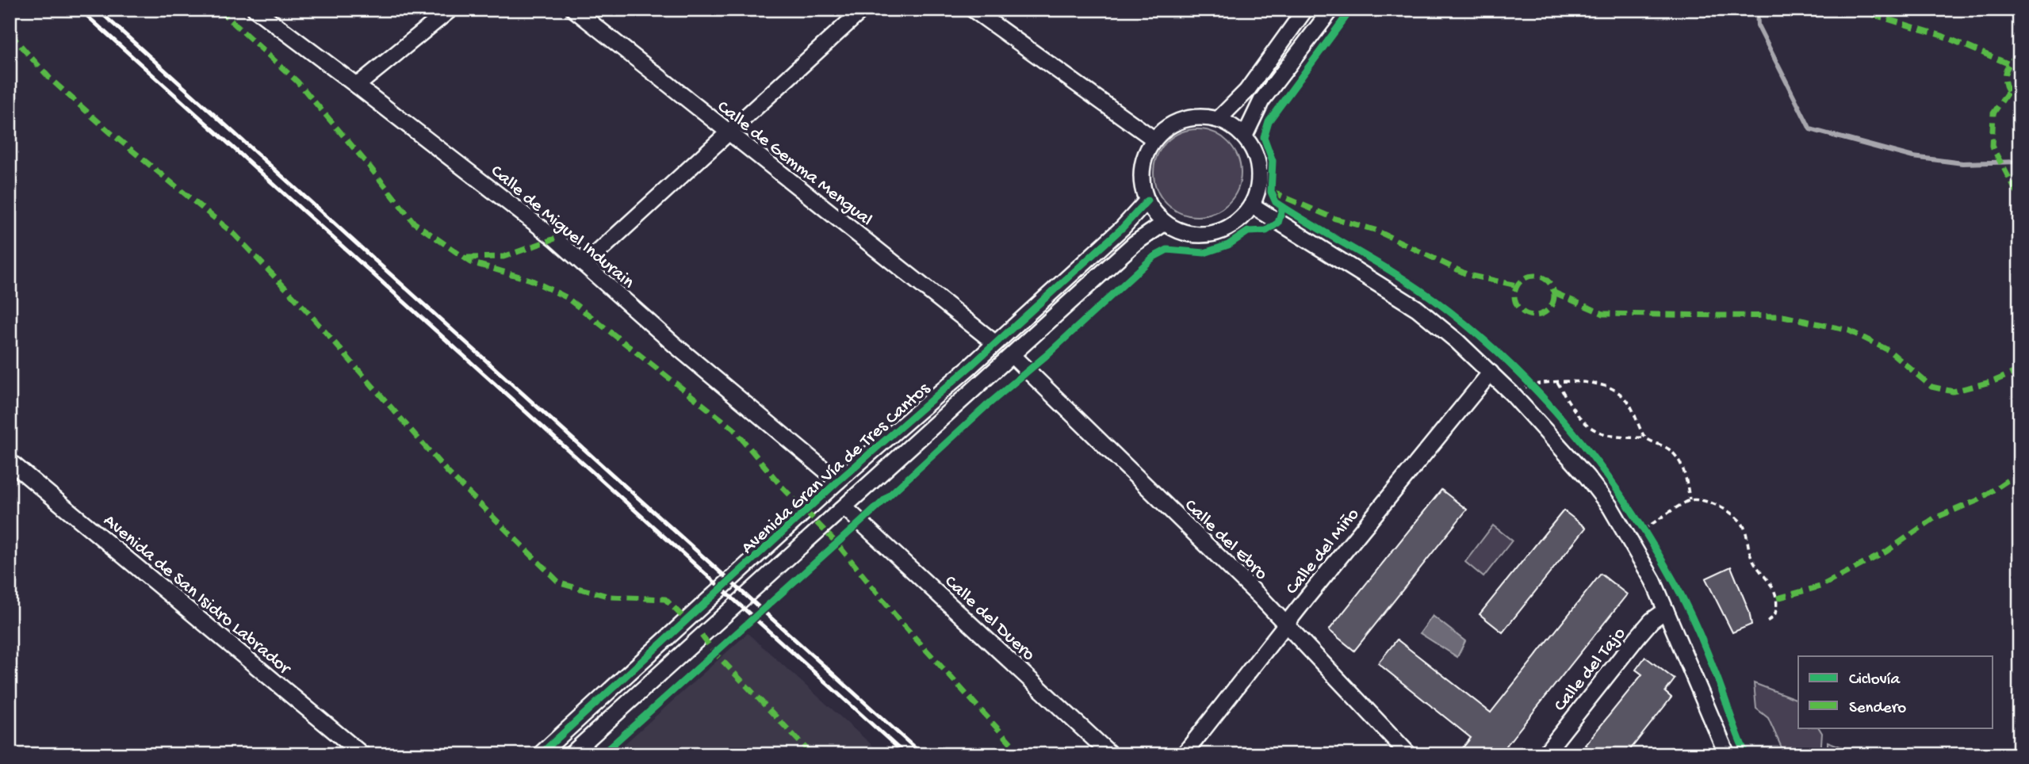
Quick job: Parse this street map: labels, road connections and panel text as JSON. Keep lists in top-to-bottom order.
{
  "streets": {
    "street": [
      "Calle de Gemma Mengual",
      "Calle de Miguel Indurain",
      "Avenida Gran Vía de Tres Cantos",
      "Calle del Ebro",
      "Calle del Miño",
      "Avenida de San Isidro Labrador",
      "Calle del Duero",
      "Calle del Tajo"
    ]
  },
  "crossings": [
    ["Calle de Gemma Mengual", "Avenida Gran Vía de Tres Cantos"],
    ["Calle de Miguel Indurain", "Avenida Gran Vía de Tres Cantos"],
    ["Avenida Gran Vía de Tres Cantos", "Calle del Ebro"],
    ["Avenida Gran Vía de Tres Cantos", "Calle del Duero"],
    ["Calle del Ebro", "Calle del Miño"]
  ],
  "legend": ["Ciclovía", "Sendero"]
}
